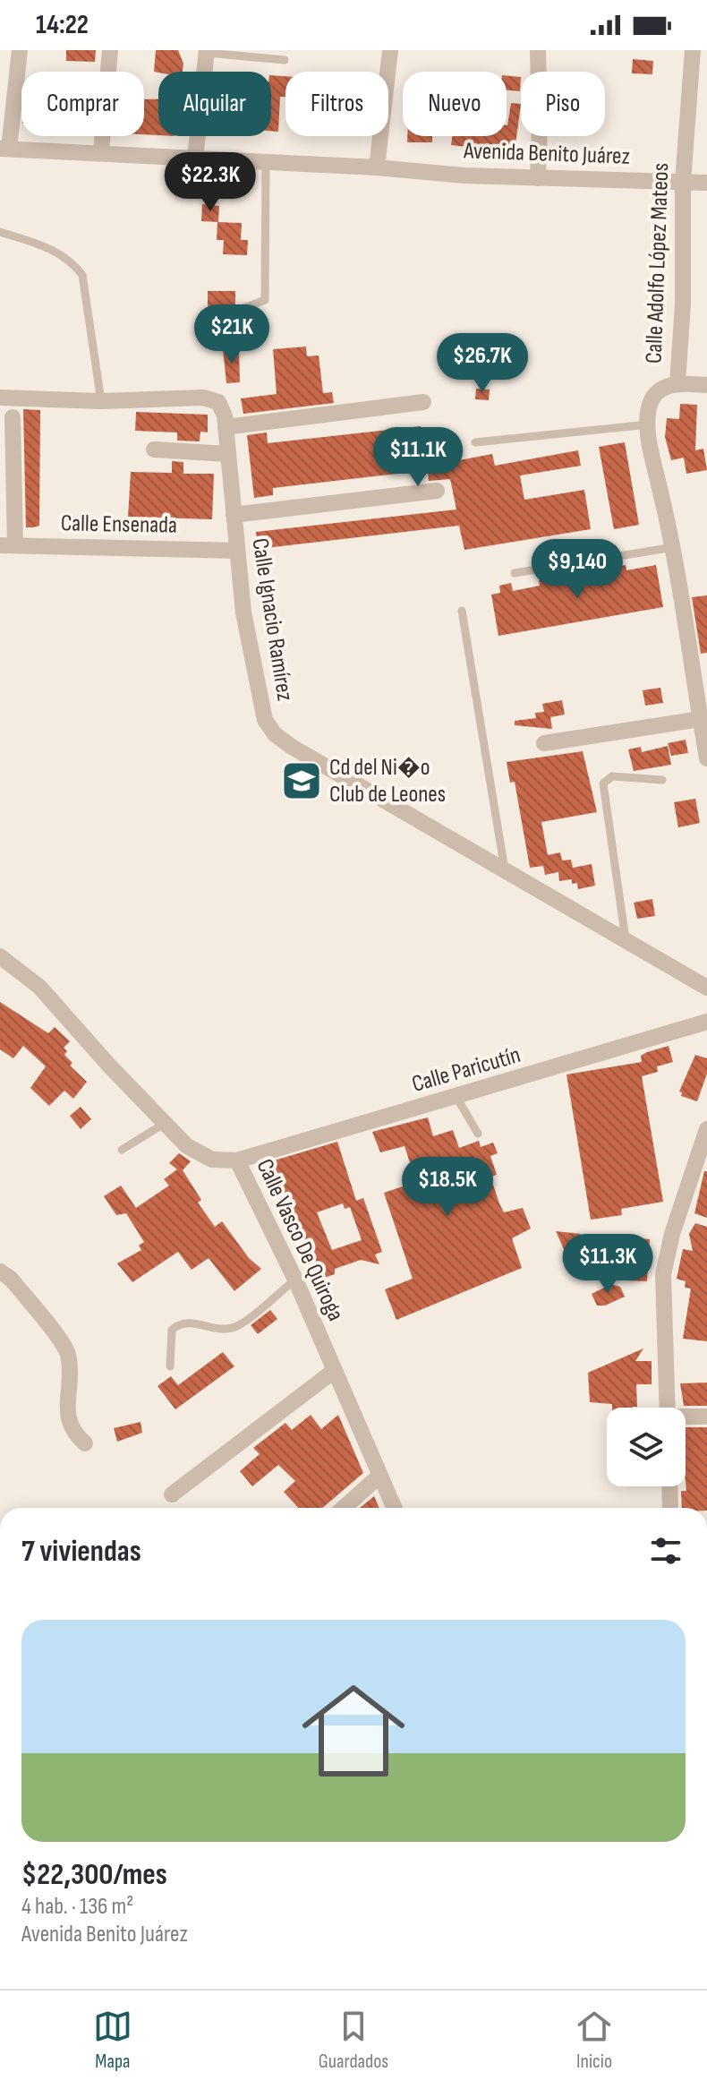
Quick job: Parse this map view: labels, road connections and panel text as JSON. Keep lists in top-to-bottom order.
{
  "streets": {
    "street": [
      "Avenida Benito Juárez",
      "Calle Adolfo López Mateos",
      "Calle Ensenada",
      "Calle Ignacio Ramírez",
      "Calle Paricutín",
      "Calle Vasco De Quiroga"
    ]
  },
  "crossings": [
    ["Avenida Benito Juárez", "Calle Adolfo López Mateos"],
    ["Calle Ensenada", "Calle Ignacio Ramírez"],
    ["Calle Paricutín", "Calle Vasco De Quiroga"]
  ],
  "places": {
    "school or university": ["Cd del Ni�o Club de Leones"]
  },
  "page": {
    "status": "14:22",
    "chip": [
      "Comprar",
      "Alquilar",
      "Filtros",
      "Nuevo",
      "Piso"
    ],
    "price": [
      "$22.3K",
      "$21K",
      "$26.7K",
      "$11.1K",
      "$9,140",
      "$18.5K",
      "$11.3K"
    ],
    "heading": "7 viviendas",
    "list": [
      {
        "name": "$22,300/mes",
        "note": "4 hab. · 136 m² · Avenida Benito Juárez"
      }
    ],
    "tabs": ["Mapa", "Guardados", "Inicio"]
  }
}
